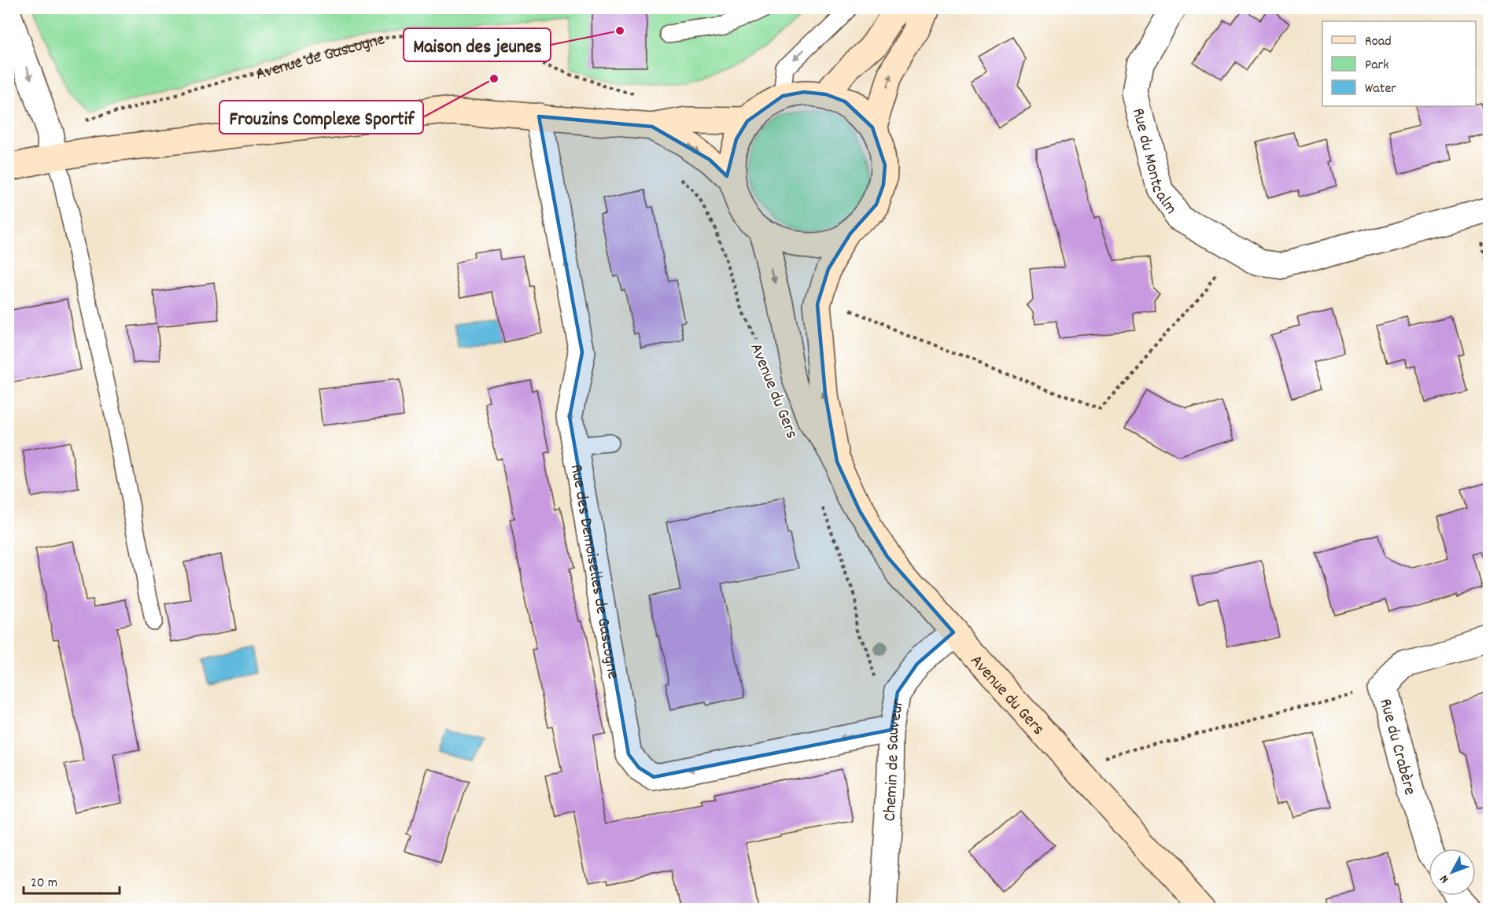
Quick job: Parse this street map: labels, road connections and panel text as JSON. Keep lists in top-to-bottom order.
{
  "streets": {
    "main road": ["Avenue du Gers"],
    "street": [
      "Rue du Montcalm",
      "Rue des Demoiselles de Gascogne",
      "Rue du Crabère",
      "Chemin de Sauveur"
    ],
    "path": ["Avenue de Gascogne"]
  },
  "crossings": [
    ["Avenue du Gers", "Chemin de Sauveur"],
    ["Rue des Demoiselles de Gascogne", "Chemin de Sauveur"]
  ],
  "places": ["Maison des jeunes", "Frouzins Complexe Sportif"],
  "legend": ["Road", "Park", "Water"],
  "scale_bar": "20 m",
  "north": "bottom left"
}
